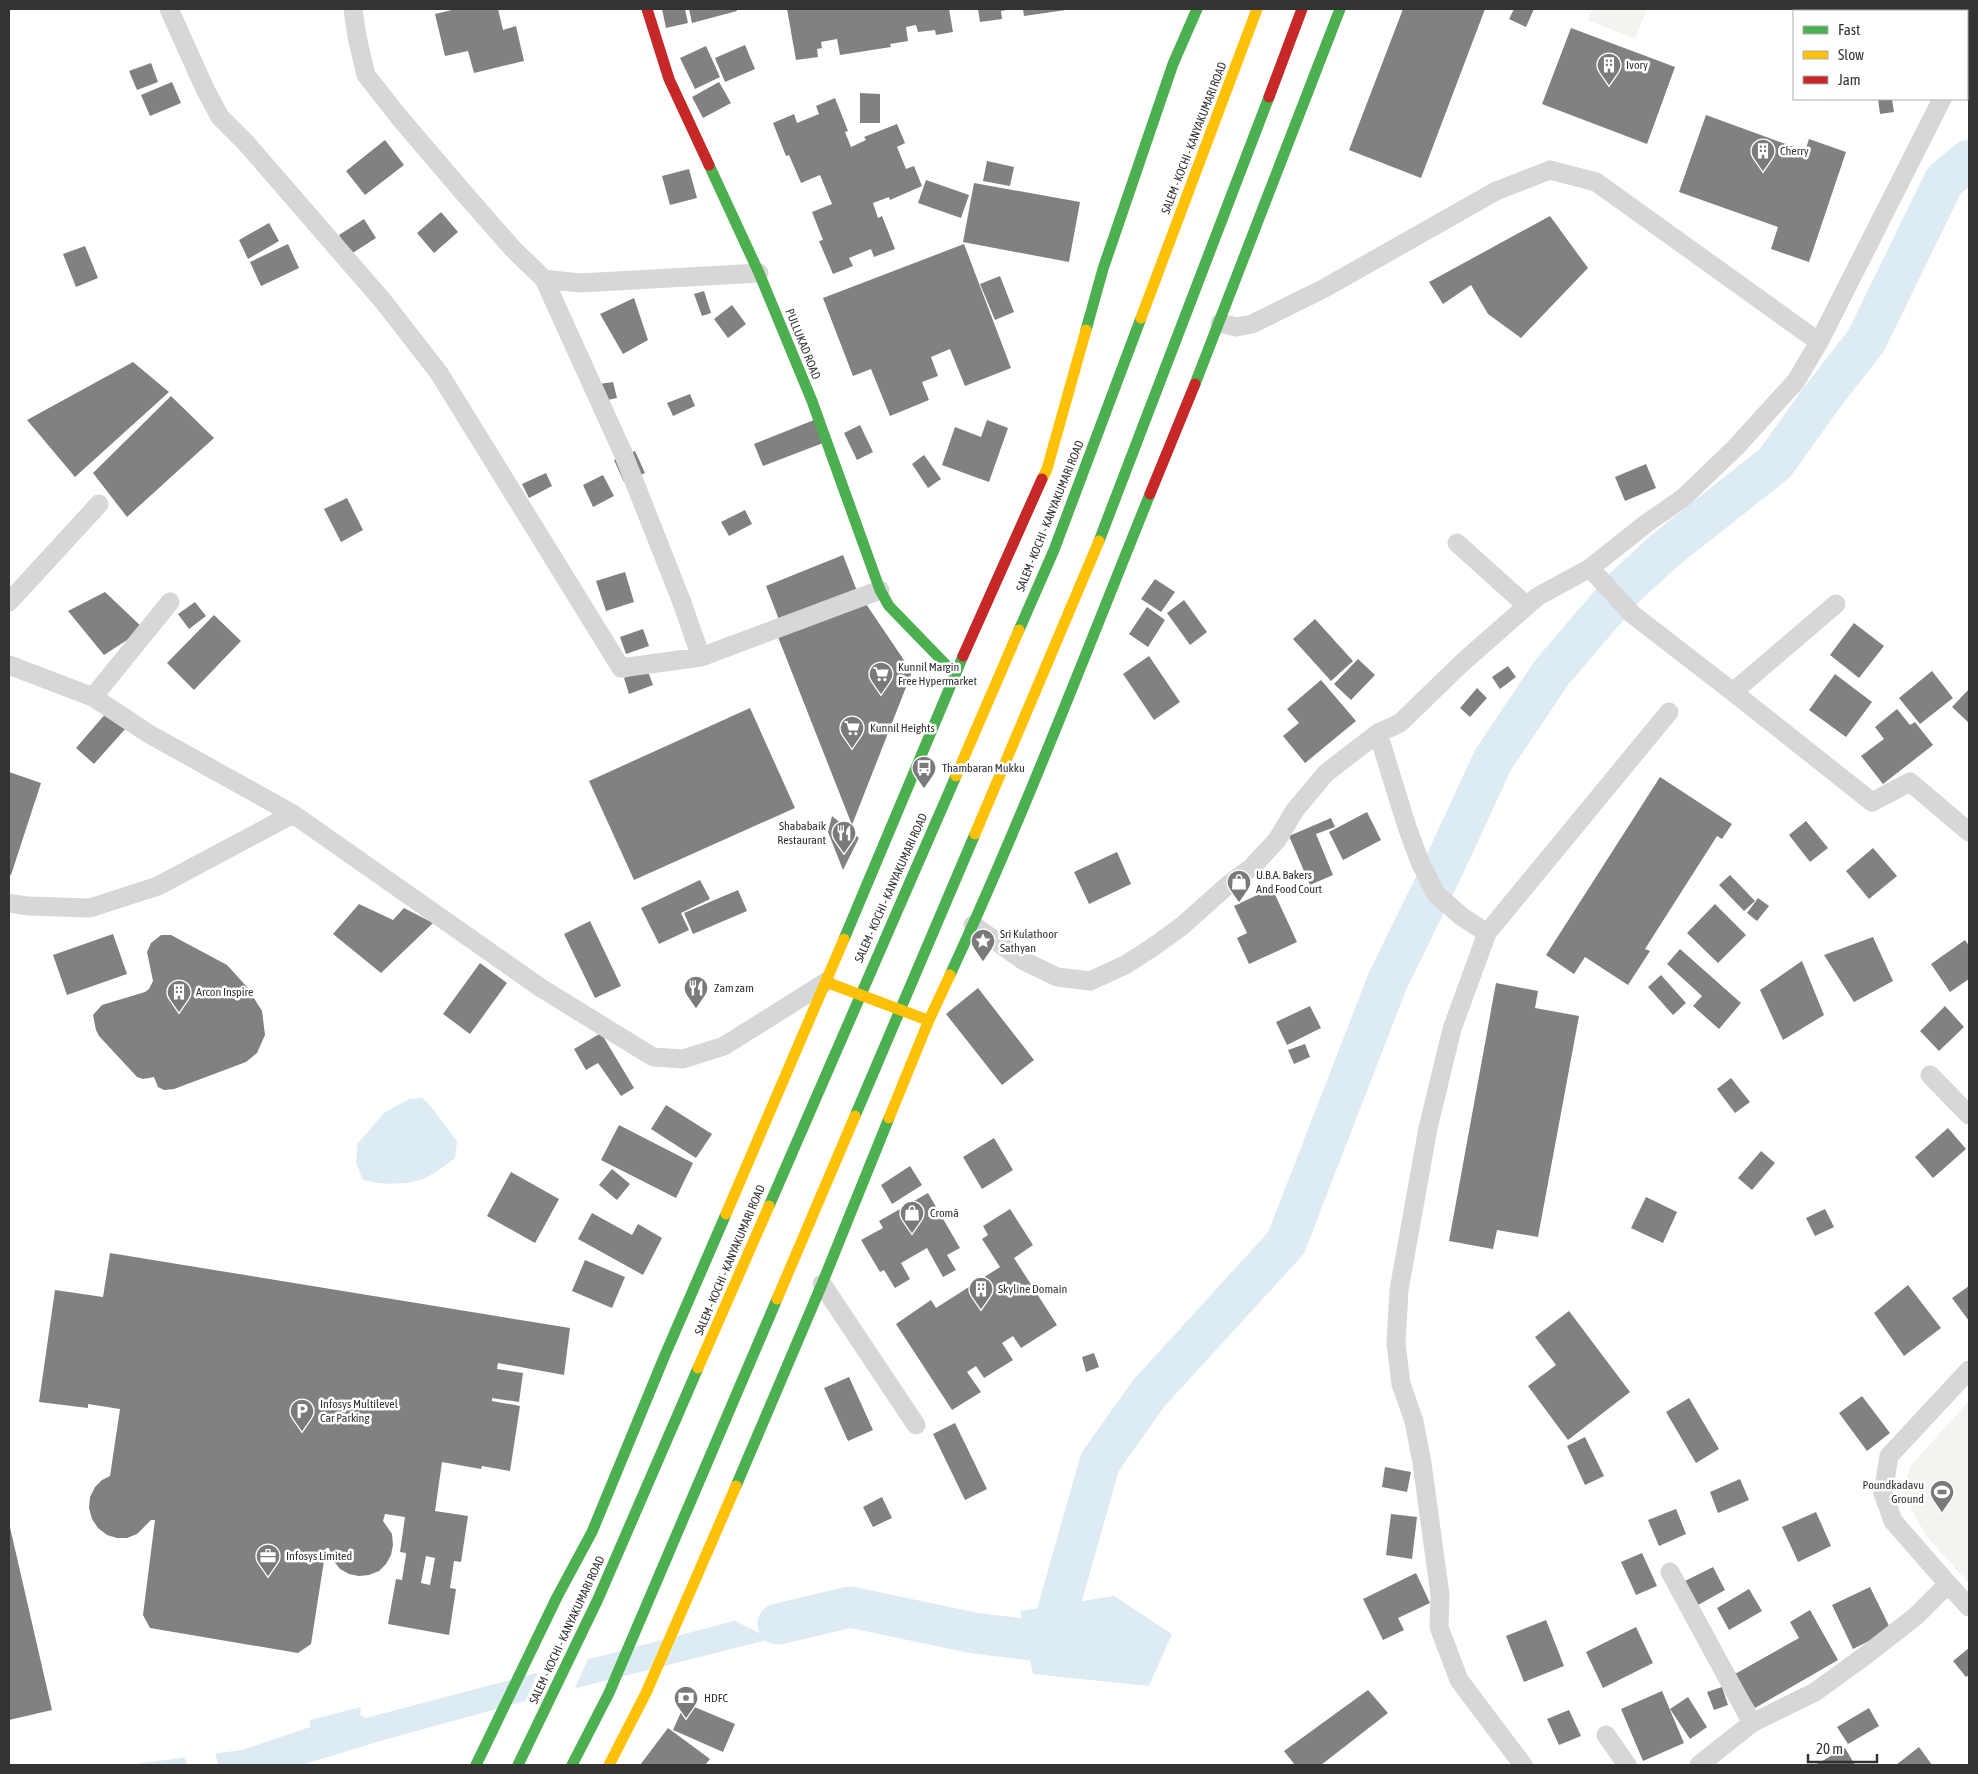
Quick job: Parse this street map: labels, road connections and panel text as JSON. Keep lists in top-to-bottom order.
{
  "streets": {
    "main road": ["SALEM - KOCHI - KANYAKUMARI ROAD", "PULLUKAD ROAD"]
  },
  "places": {
    "building": [
      "Ivory",
      "Cherry",
      "Arcon Inspire",
      "Skyline Domain"
    ],
    "supermarket": ["Kunnil Margin Free Hypermarket", "Kunnil Heights"],
    "bus stop": ["Thambaran Mukku"],
    "restaurant": ["Shababaik Restaurant", "Zam zam"],
    "shop": ["U.B.A. Bakers And Food Court", "Cromā"],
    "place": ["Sri Kulathoor Sathyan"],
    "parking": ["Infosys Multilevel Car Parking"],
    "sports": ["Poundkadavu Ground"],
    "office": ["Infosys Limited"],
    "bank": ["HDFC"]
  },
  "legend": ["Fast", "Slow", "Jam"],
  "scale_bar": "20 m"
}
